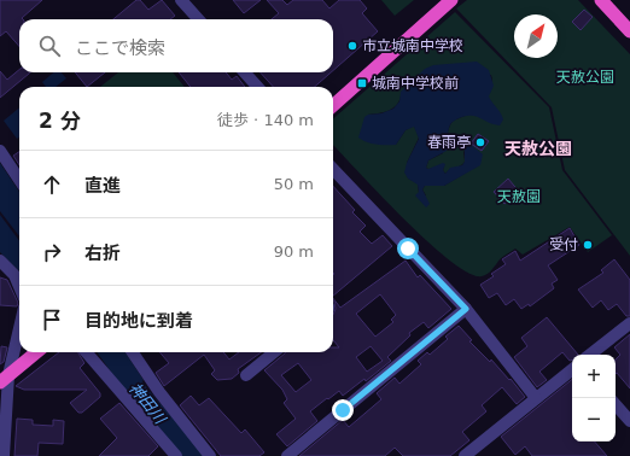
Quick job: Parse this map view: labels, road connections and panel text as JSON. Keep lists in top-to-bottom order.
{
  "districts": ["天赦公園"],
  "water": ["神田川"],
  "parks": ["天赦公園", "天赦園"],
  "places": {
    "other": ["市立城南中学校", "春雨亭", "受付"],
    "transit": ["城南中学校前"]
  },
  "north": "top right",
  "page": {
    "search": "ここで検索",
    "heading": ["2 分", "徒歩 · 140 m"],
    "list": [
      ["直進", "50 m"],
      ["右折", "90 m"],
      "目的地に到着"
    ],
    "map_buttons": ["+", "−"]
  }
}
